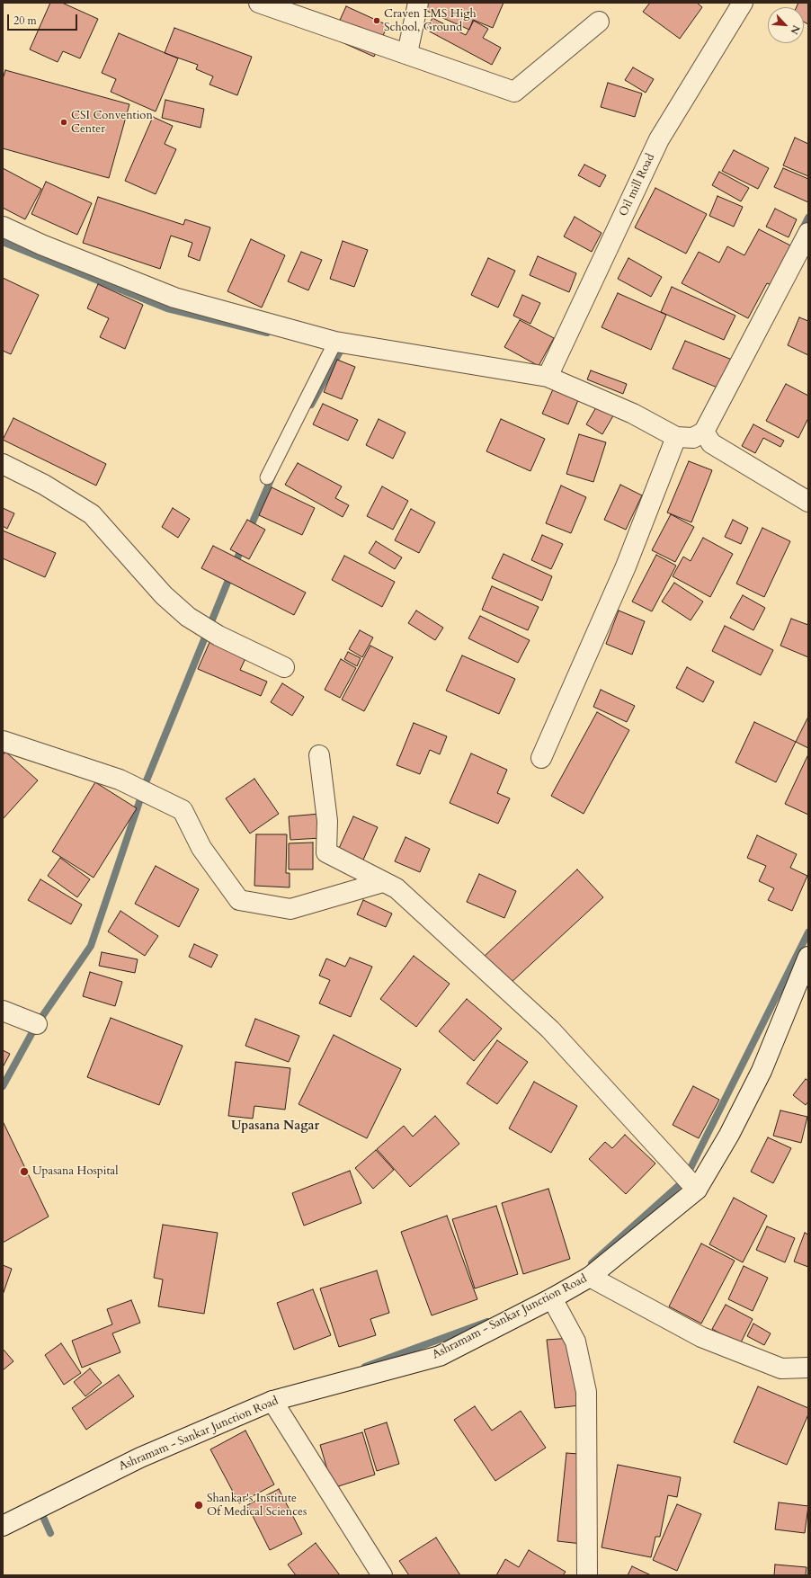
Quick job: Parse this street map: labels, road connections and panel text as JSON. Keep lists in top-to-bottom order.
{
  "streets": {
    "street": ["Oil mill Road", "Ashramam - Sankar Junction Road"]
  },
  "districts": ["Upasana Nagar"],
  "places": [
    "Craven LMS High School, Ground",
    "CSI Convention Center",
    "Upasana Hospital",
    "Shankar's Institute Of Medical Sciences"
  ],
  "scale_bar": "20 m",
  "north": "bottom right"
}
